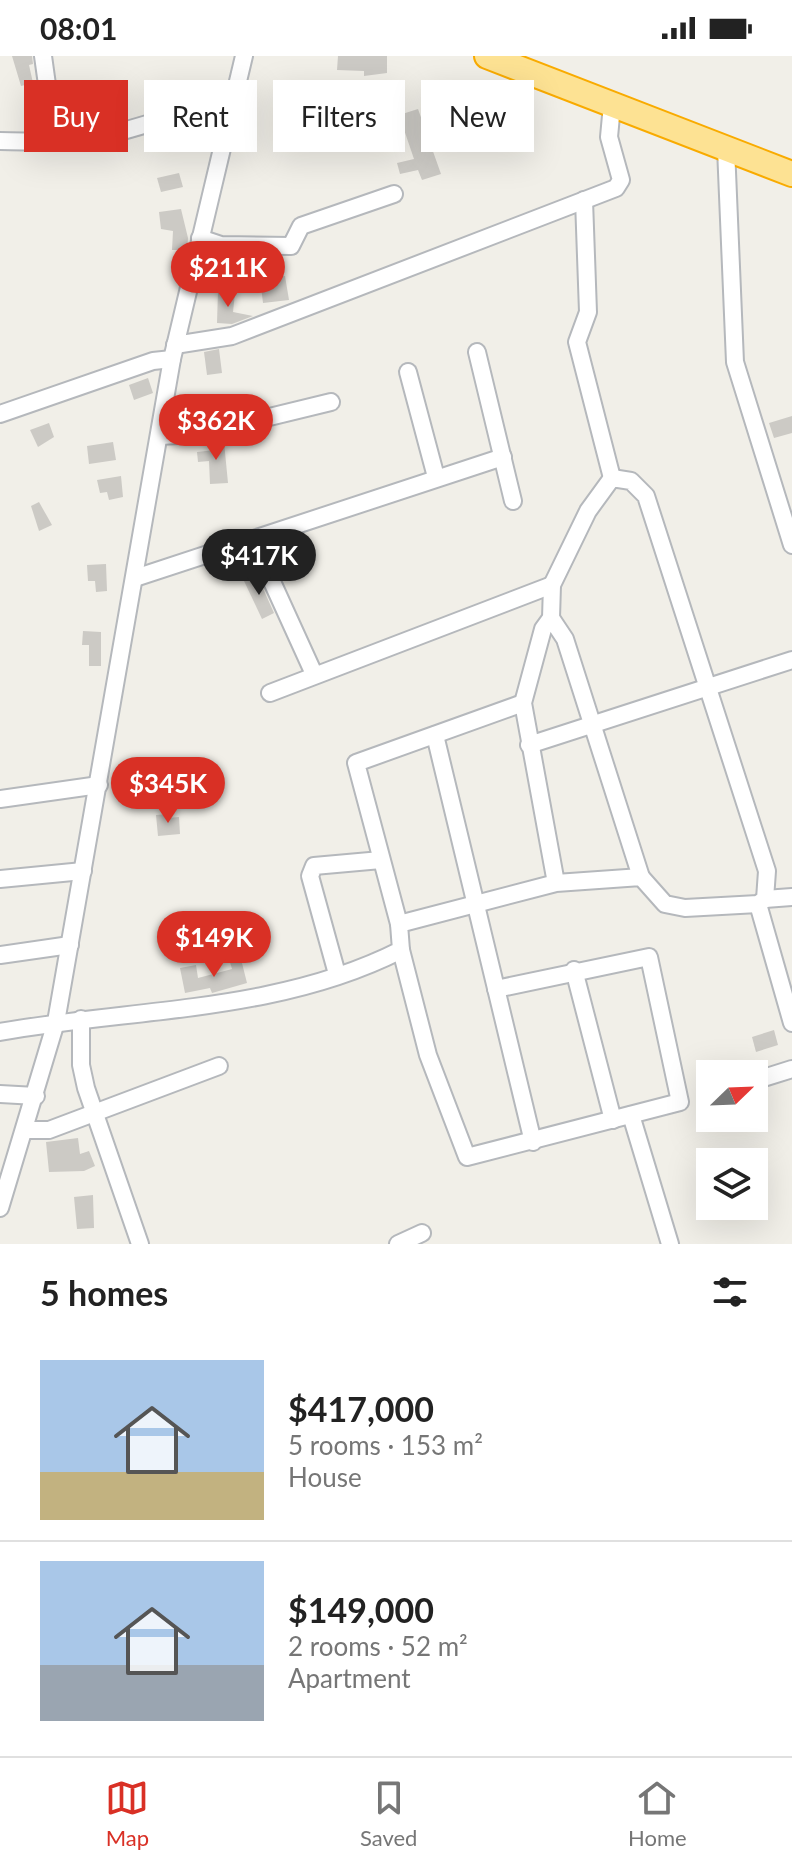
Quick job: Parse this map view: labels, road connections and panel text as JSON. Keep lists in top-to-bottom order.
{
  "north": "top right",
  "page": {
    "status": "08:01",
    "chip": [
      "Buy",
      "Rent",
      "Filters",
      "New"
    ],
    "price": [
      "$211K",
      "$362K",
      "$417K",
      "$345K",
      "$149K"
    ],
    "heading": "5 homes",
    "list": [
      {
        "name": "$417,000",
        "note": "5 rooms · 153 m² · House"
      },
      {
        "name": "$149,000",
        "note": "2 rooms · 52 m² · Apartment"
      }
    ],
    "tabs": ["Map", "Saved", "Home"]
  }
}
